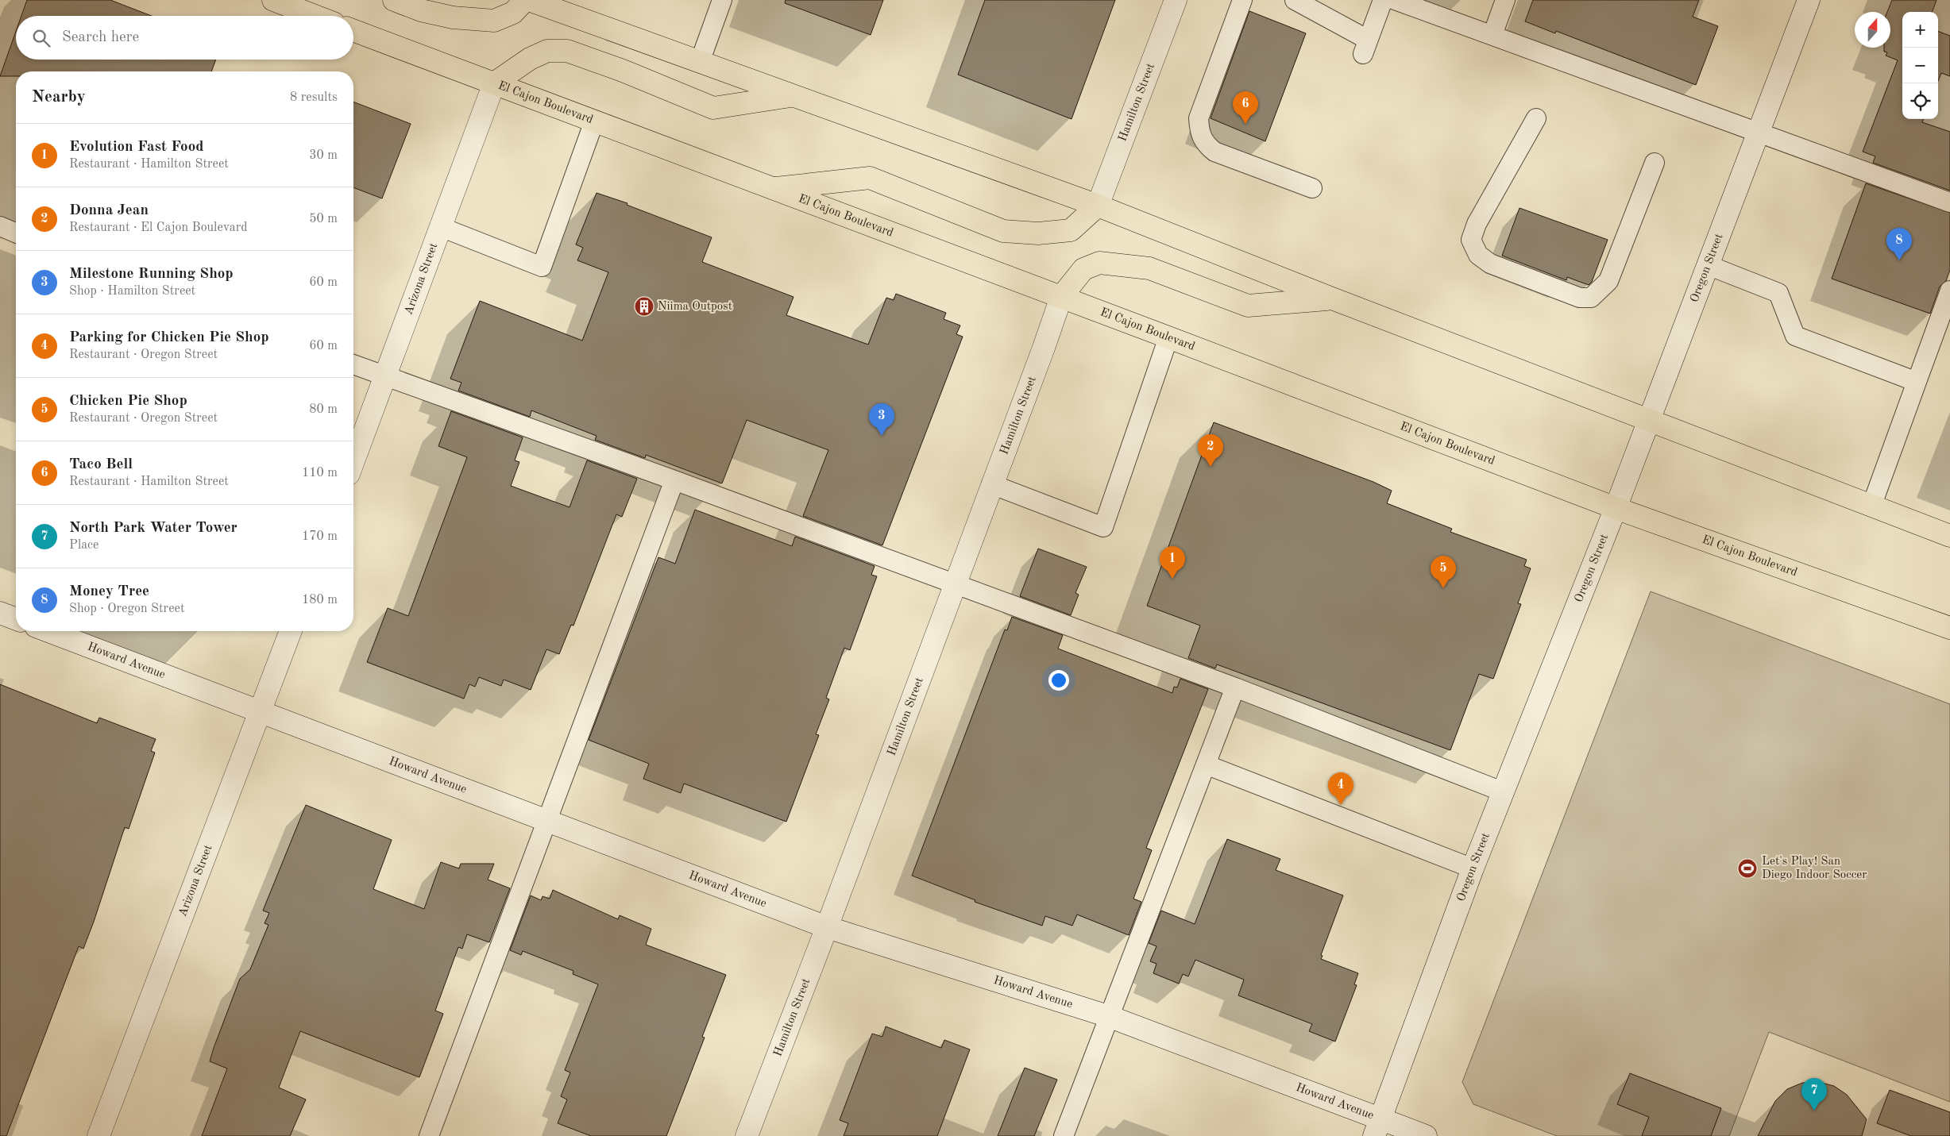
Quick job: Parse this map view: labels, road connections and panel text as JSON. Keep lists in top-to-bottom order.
{
  "streets": {
    "main road": ["El Cajon Boulevard"],
    "street": [
      "Hamilton Street",
      "Oregon Street",
      "Arizona Street",
      "Howard Avenue"
    ]
  },
  "crossings": [
    ["El Cajon Boulevard", "Hamilton Street"],
    ["El Cajon Boulevard", "Oregon Street"],
    ["El Cajon Boulevard", "Arizona Street"],
    ["Hamilton Street", "Howard Avenue"],
    ["Oregon Street", "Howard Avenue"],
    ["Arizona Street", "Howard Avenue"]
  ],
  "places": {
    "building": ["Niima Outpost"],
    "sports": ["Let's Play! San Diego Indoor Soccer"]
  },
  "north": "top",
  "page": {
    "map_buttons": ["+", "−"],
    "search": "Search here",
    "heading": ["Nearby", "8 results"],
    "pins": [
      "6",
      "8",
      "3",
      "2",
      "1",
      "5",
      "4",
      "7"
    ],
    "list": [
      {
        "mark": "1",
        "name": "Evolution Fast Food",
        "note": "Restaurant · Hamilton Street",
        "value": "30 m"
      },
      {
        "mark": "2",
        "name": "Donna Jean",
        "note": "Restaurant · El Cajon Boulevard",
        "value": "50 m"
      },
      {
        "mark": "3",
        "name": "Milestone Running Shop",
        "note": "Shop · Hamilton Street",
        "value": "60 m"
      },
      {
        "mark": "4",
        "name": "Parking for Chicken Pie Shop",
        "note": "Restaurant · Oregon Street",
        "value": "60 m"
      },
      {
        "mark": "5",
        "name": "Chicken Pie Shop",
        "note": "Restaurant · Oregon Street",
        "value": "80 m"
      },
      {
        "mark": "6",
        "name": "Taco Bell",
        "note": "Restaurant · Hamilton Street",
        "value": "110 m"
      },
      {
        "mark": "7",
        "name": "North Park Water Tower",
        "note": "Place",
        "value": "170 m"
      },
      {
        "mark": "8",
        "name": "Money Tree",
        "note": "Shop · Oregon Street",
        "value": "180 m"
      }
    ]
  }
}
